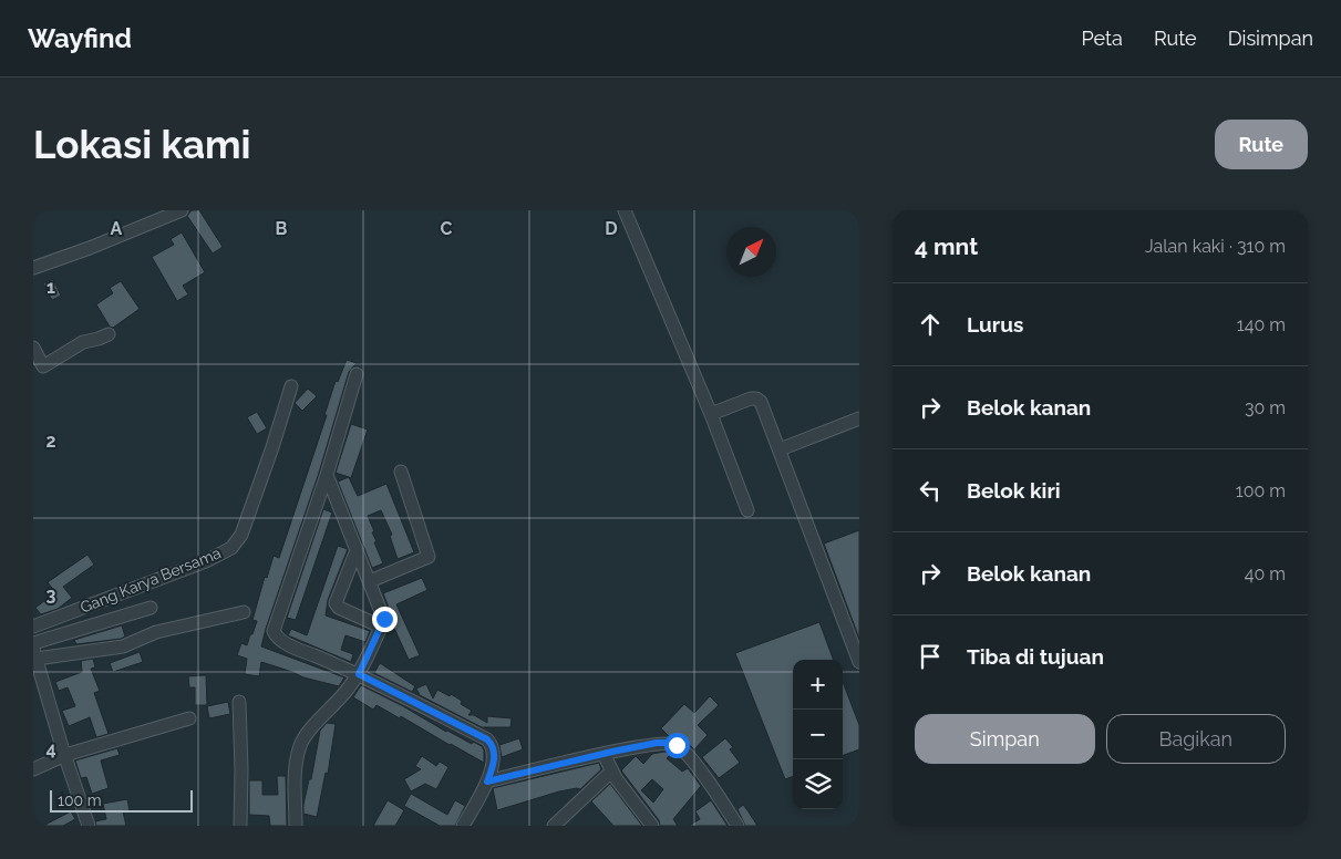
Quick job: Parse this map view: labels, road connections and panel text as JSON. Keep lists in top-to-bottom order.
{
  "streets": {
    "street": ["Gang Karya Bersama"]
  },
  "scale_bar": "100 m",
  "north": "top right",
  "page": {
    "header": "Wayfind",
    "nav": ["Peta", "Rute", "Disimpan"],
    "buttons": [
      "Rute",
      ["Simpan", "Bagikan"]
    ],
    "title": "Lokasi kami",
    "heading": ["4 mnt", "Jalan kaki · 310 m"],
    "list": [
      ["Lurus", "140 m"],
      ["Belok kanan", "30 m"],
      ["Belok kiri", "100 m"],
      ["Belok kanan", "40 m"],
      "Tiba di tujuan"
    ],
    "map_buttons": ["+", "−"],
    "scale": "100 m"
  },
  "grid": {
    "columns": [
      "A",
      "B",
      "C",
      "D"
    ],
    "rows": [
      "1",
      "2",
      "3",
      "4"
    ]
  }
}
